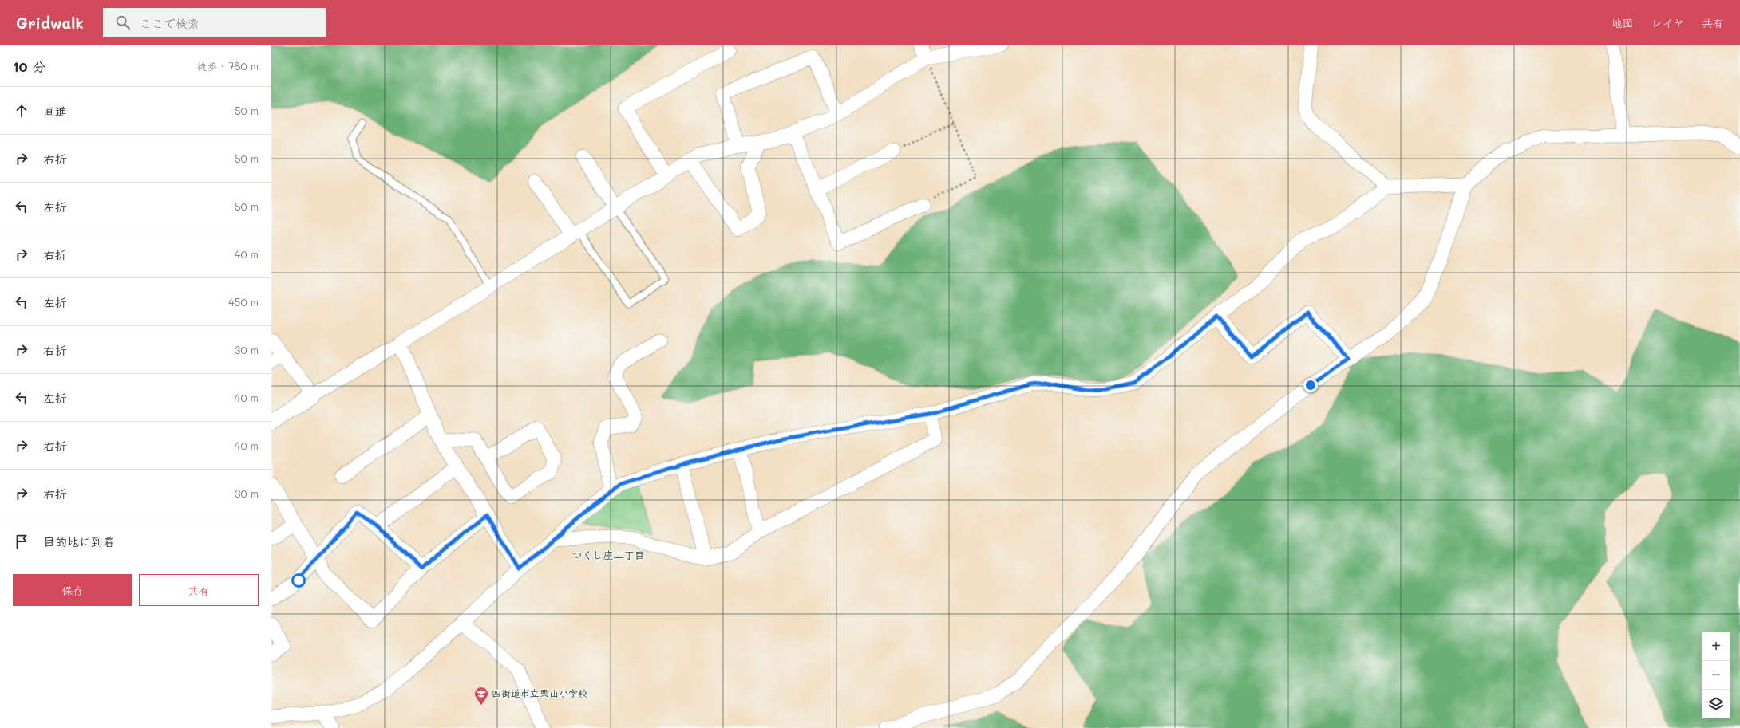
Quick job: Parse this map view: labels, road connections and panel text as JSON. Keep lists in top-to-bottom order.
{
  "districts": ["つくし座二丁目"],
  "places": {
    "school or university": ["四街道市立栗山小学校"]
  },
  "page": {
    "header": "Gridwalk",
    "search": "ここで検索",
    "nav": ["地図", "レイヤ", "共有"],
    "heading": ["10 分", "徒歩 · 780 m"],
    "list": [
      ["直進", "50 m"],
      ["右折", "50 m"],
      ["左折", "50 m"],
      ["右折", "40 m"],
      ["左折", "450 m"],
      ["右折", "30 m"],
      ["左折", "40 m"],
      ["右折", "40 m"],
      ["右折", "30 m"],
      "目的地に到着"
    ],
    "buttons": ["保存", "共有"],
    "map_buttons": ["+", "−"]
  }
}
